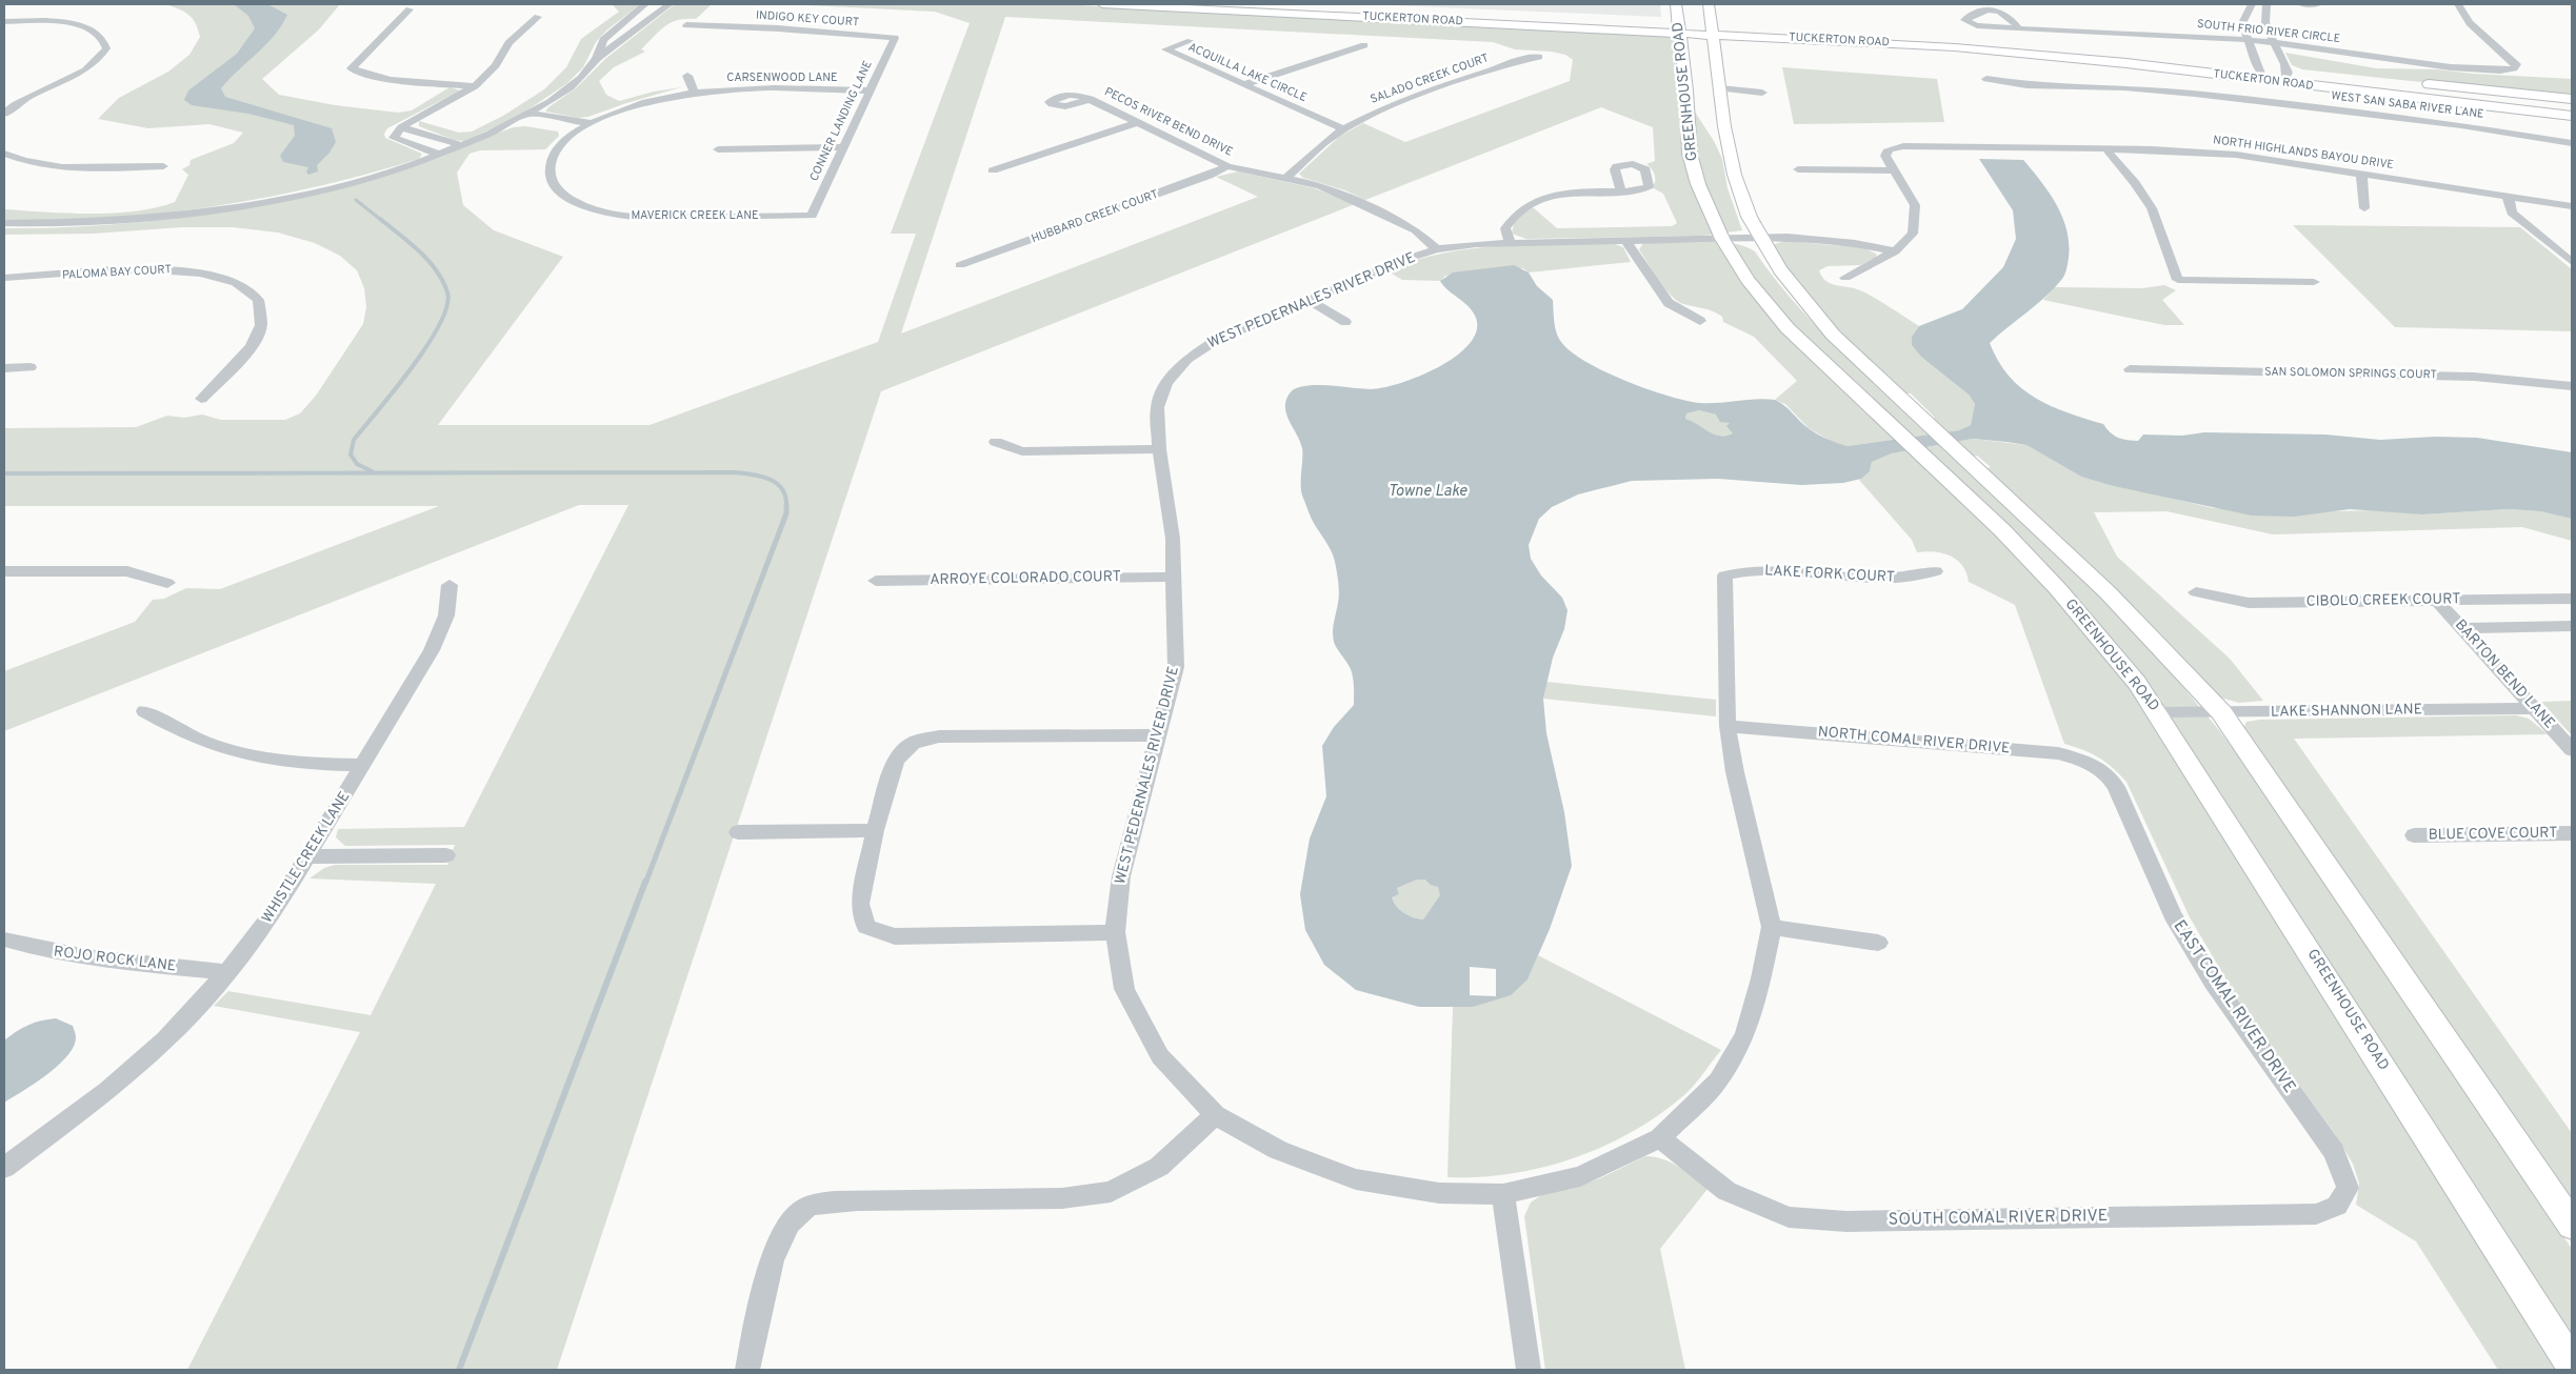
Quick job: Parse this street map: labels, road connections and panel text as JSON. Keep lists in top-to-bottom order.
{
  "streets": {
    "main road": ["TUCKERTON ROAD", "GREENHOUSE ROAD"],
    "street": [
      "INDIGO KEY COURT",
      "SOUTH FRIO RIVER CIRCLE",
      "ACQUILLA LAKE CIRCLE",
      "CARSENWOOD LANE",
      "SALADO CREEK COURT",
      "WEST SAN SABA RIVER LANE",
      "CONNER LANDING LANE",
      "PECOS RIVER BEND DRIVE",
      "NORTH HIGHLANDS BAYOU DRIVE",
      "MAVERICK CREEK LANE",
      "HUBBARD CREEK COURT",
      "PALOMA BAY COURT",
      "WEST PEDERNALES RIVER DRIVE",
      "SAN SOLOMON SPRINGS COURT",
      "LAKE FORK COURT",
      "ARROYE COLORADO COURT",
      "CIBOLO CREEK COURT",
      "BARTON BEND LANE",
      "LAKE SHANNON LANE",
      "NORTH COMAL RIVER DRIVE",
      "BLUE COVE COURT",
      "WHISTLE CREEK LANE",
      "ROJO ROCK LANE",
      "EAST COMAL RIVER DRIVE",
      "SOUTH COMAL RIVER DRIVE"
    ]
  },
  "crossings": [
    ["INDIGO KEY COURT", "CONNER LANDING LANE"],
    ["TUCKERTON ROAD", "GREENHOUSE ROAD"],
    ["ACQUILLA LAKE CIRCLE", "SALADO CREEK COURT"],
    ["CARSENWOOD LANE", "CONNER LANDING LANE"],
    ["CARSENWOOD LANE", "MAVERICK CREEK LANE"],
    ["SALADO CREEK COURT", "PECOS RIVER BEND DRIVE"],
    ["GREENHOUSE ROAD", "WEST PEDERNALES RIVER DRIVE"],
    ["GREENHOUSE ROAD", "LAKE SHANNON LANE"],
    ["CONNER LANDING LANE", "MAVERICK CREEK LANE"],
    ["PECOS RIVER BEND DRIVE", "HUBBARD CREEK COURT"],
    ["PECOS RIVER BEND DRIVE", "WEST PEDERNALES RIVER DRIVE"],
    ["WEST PEDERNALES RIVER DRIVE", "ARROYE COLORADO COURT"],
    ["WEST PEDERNALES RIVER DRIVE", "SOUTH COMAL RIVER DRIVE"],
    ["LAKE FORK COURT", "NORTH COMAL RIVER DRIVE"],
    ["CIBOLO CREEK COURT", "BARTON BEND LANE"],
    ["BARTON BEND LANE", "LAKE SHANNON LANE"],
    ["NORTH COMAL RIVER DRIVE", "EAST COMAL RIVER DRIVE"],
    ["WHISTLE CREEK LANE", "ROJO ROCK LANE"],
    ["EAST COMAL RIVER DRIVE", "SOUTH COMAL RIVER DRIVE"]
  ],
  "water": ["Towne Lake"]
}
